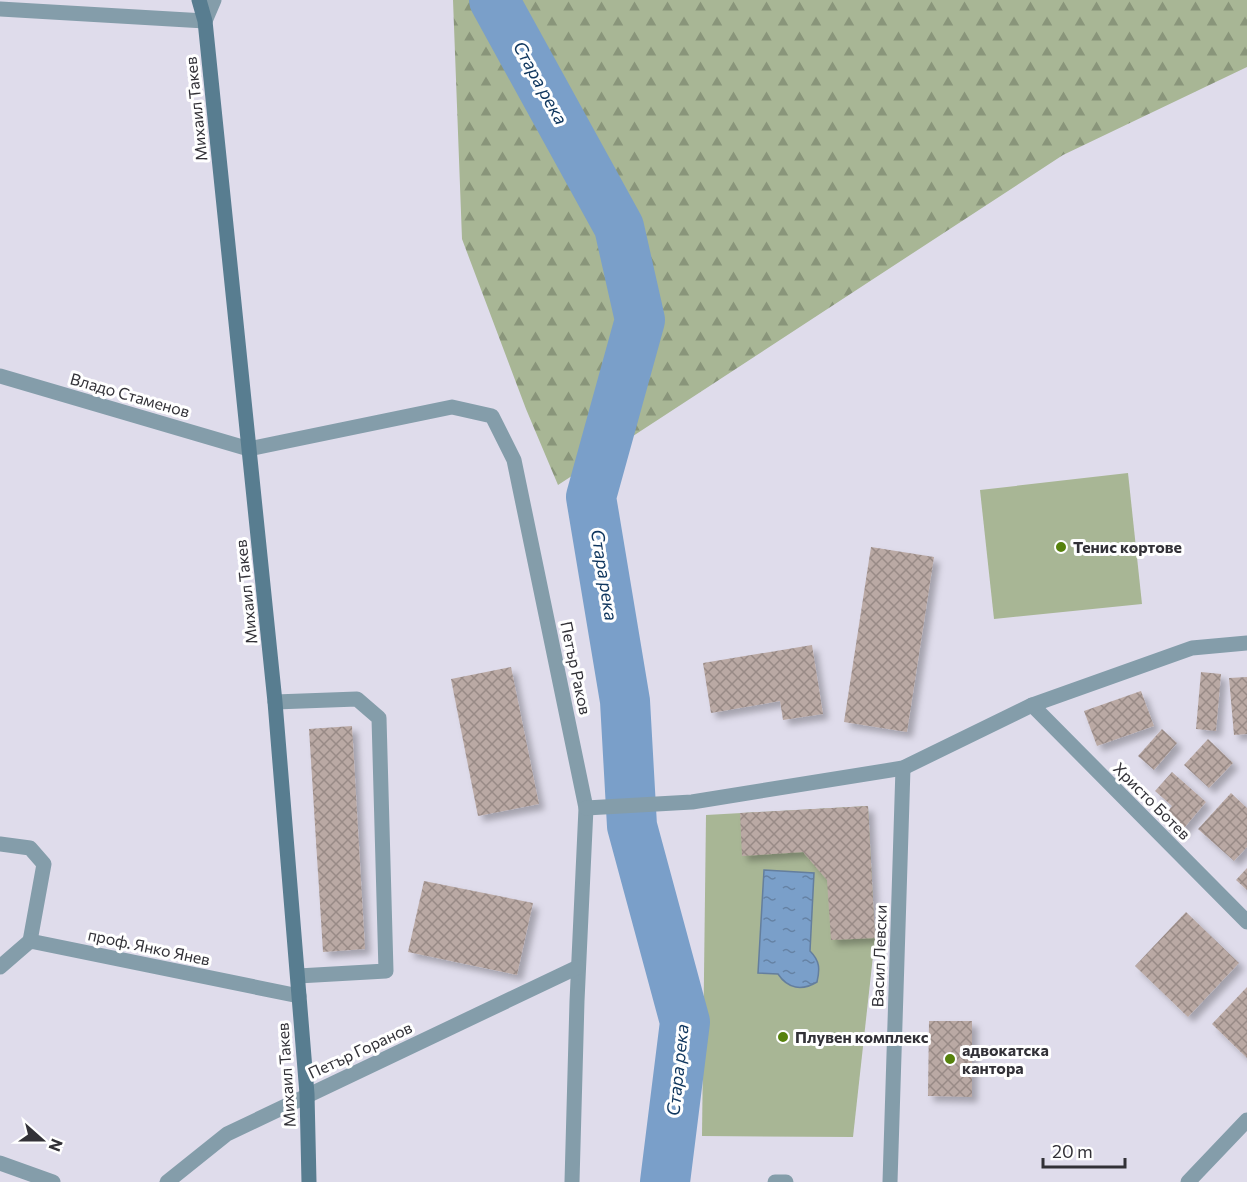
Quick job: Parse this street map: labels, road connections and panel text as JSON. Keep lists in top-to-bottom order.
{
  "streets": {
    "main road": ["Михаил Такев"],
    "street": [
      "Владо Стаменов",
      "Петър Раков",
      "Христо Ботев",
      "проф. Янко Янев",
      "Васил Левски",
      "Петър Горанов"
    ]
  },
  "crossings": [
    ["Михаил Такев", "Владо Стаменов"],
    ["Михаил Такев", "Петър Раков"],
    ["Михаил Такев", "проф. Янко Янев"],
    ["Михаил Такев", "Петър Горанов"],
    ["Владо Стаменов", "Петър Раков"],
    ["Петър Раков", "Петър Горанов"]
  ],
  "water": ["Стара река"],
  "places": ["Тенис кортове", "Плувен комплекс", "адвокатска кантора"],
  "scale_bar": "20 m",
  "north": "right"
}
